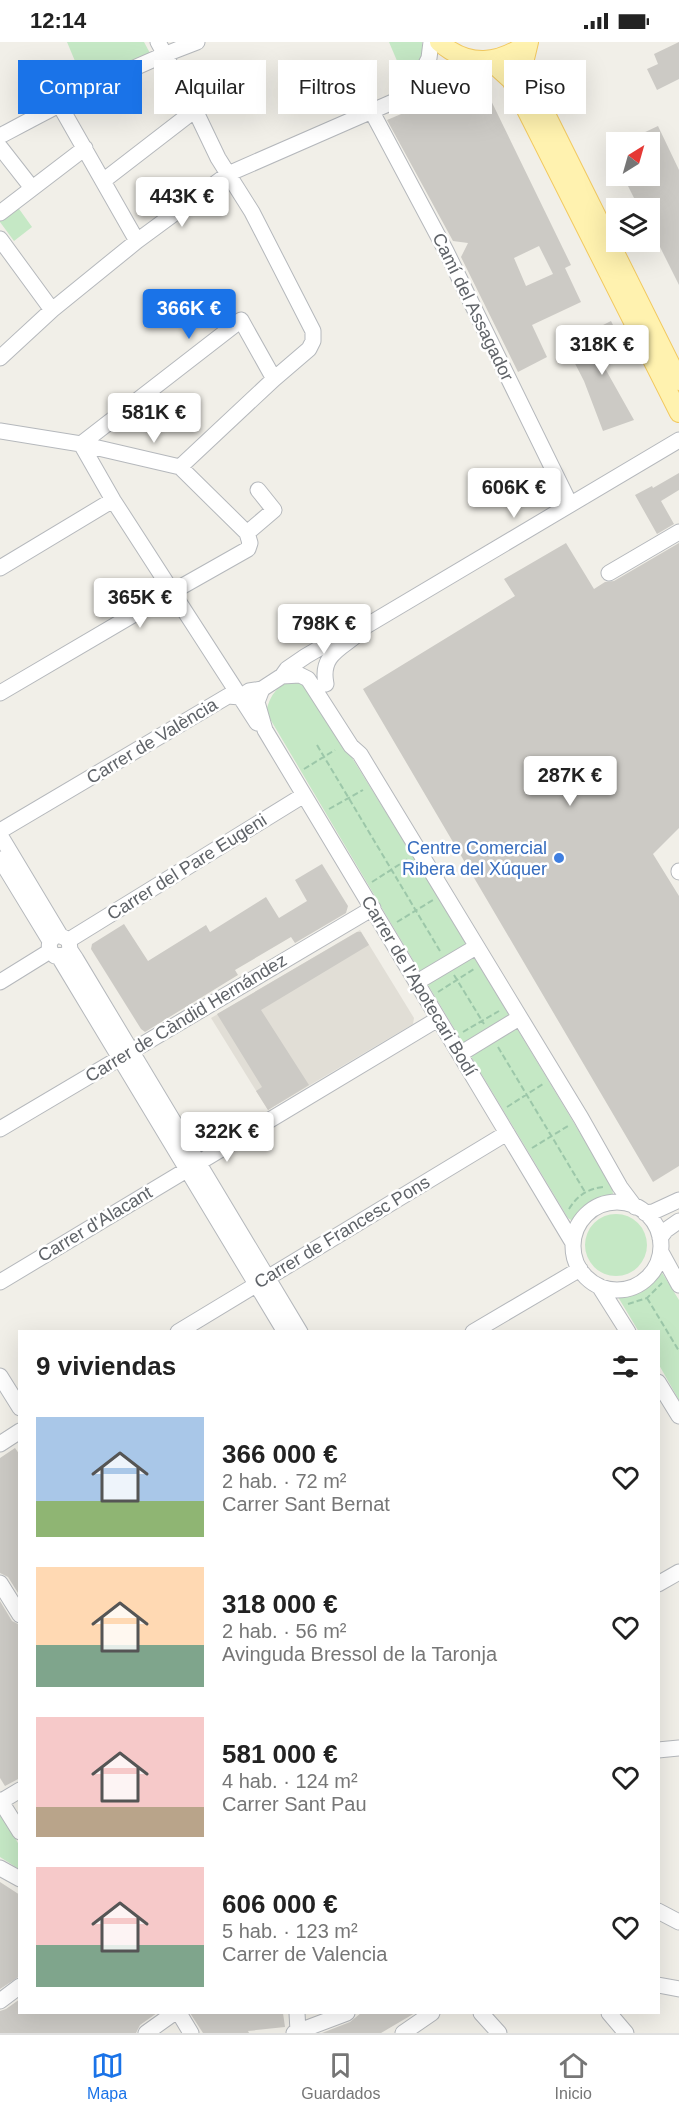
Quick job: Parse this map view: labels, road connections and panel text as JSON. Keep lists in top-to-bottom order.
{
  "streets": {
    "street": [
      "Camí del Assagador",
      "Carrer de València",
      "Carrer del Pare Eugeni",
      "Carrer de l'Apotecari Bodí",
      "Carrer de Càndid Hernández",
      "Carrer d'Alacant",
      "Carrer de Francesc Pons"
    ]
  },
  "crossings": [
    ["Carrer de València", "Carrer de l'Apotecari Bodí"],
    ["Carrer del Pare Eugeni", "Carrer de l'Apotecari Bodí"],
    ["Carrer de l'Apotecari Bodí", "Carrer de Càndid Hernández"],
    ["Carrer de l'Apotecari Bodí", "Carrer d'Alacant"],
    ["Carrer de l'Apotecari Bodí", "Carrer de Francesc Pons"]
  ],
  "places": ["Centre Comercial Ribera del Xúquer"],
  "north": "top right",
  "page": {
    "status": "12:14",
    "chip": [
      "Comprar",
      "Alquilar",
      "Filtros",
      "Nuevo",
      "Piso"
    ],
    "price": [
      "443K €",
      "366K €",
      "318K €",
      "581K €",
      "606K €",
      "365K €",
      "798K €",
      "287K €",
      "322K €"
    ],
    "heading": "9 viviendas",
    "list": [
      {
        "name": "366 000 €",
        "note": "2 hab. · 72 m² · Carrer Sant Bernat"
      },
      {
        "name": "318 000 €",
        "note": "2 hab. · 56 m² · Avinguda Bressol de la Taronja"
      },
      {
        "name": "581 000 €",
        "note": "4 hab. · 124 m² · Carrer Sant Pau"
      },
      {
        "name": "606 000 €",
        "note": "5 hab. · 123 m² · Carrer de Valencia"
      }
    ],
    "tabs": ["Mapa", "Guardados", "Inicio"]
  }
}
